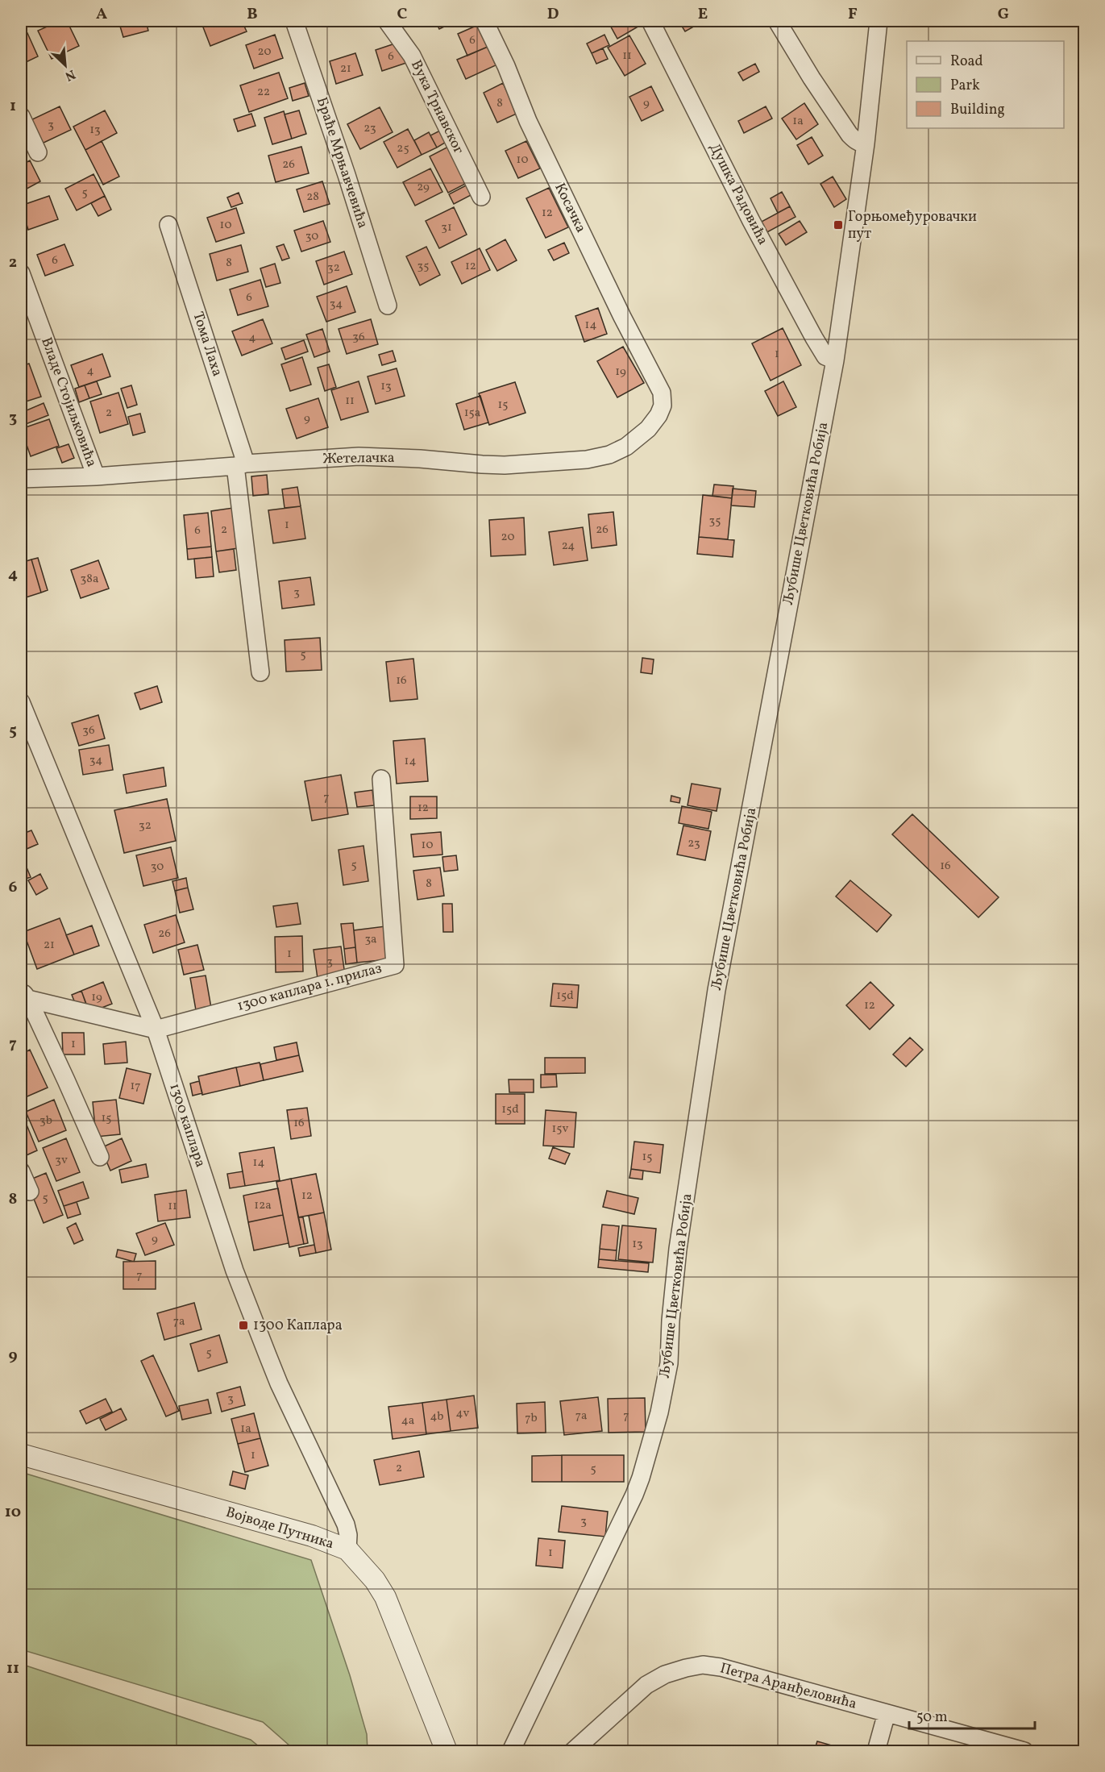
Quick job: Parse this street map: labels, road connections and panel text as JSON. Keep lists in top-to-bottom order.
{
  "streets": {
    "street": [
      "Вука Трнавског",
      "Браће Мрњавчевића",
      "Душка Радовића",
      "Косачка",
      "Тома Лаха",
      "Владе Стојиљковића",
      "Жетелачка",
      "Љубише Цветковића Робија",
      "1300 каплара 1. прилаз",
      "1300 каплара",
      "Војводе Путника",
      "Петра Аранђеловића"
    ]
  },
  "crossings": [
    ["Душка Радовића", "Љубише Цветковића Робија"],
    ["Косачка", "Жетелачка"],
    ["Тома Лаха", "Жетелачка"],
    ["Владе Стојиљковића", "Жетелачка"],
    ["1300 каплара 1. прилаз", "1300 каплара"],
    ["1300 каплара", "Војводе Путника"]
  ],
  "places": {
    "transit": ["Горњомеђуровачки пут", "1300 Каплара"]
  },
  "house_numbers": [
    "6",
    "20",
    "11",
    "6",
    "21",
    "22",
    "8",
    "9",
    "1a",
    "3",
    "23",
    "13",
    "25",
    "10",
    "26",
    "29",
    "5",
    "28",
    "12",
    "10",
    "31",
    "30",
    "6",
    "8",
    "35",
    "12",
    "32",
    "6",
    "34",
    "14",
    "36",
    "4",
    "1",
    "4",
    "19",
    "13",
    "11",
    "15",
    "2",
    "15a",
    "9",
    "35",
    "1",
    "2",
    "26",
    "6",
    "20",
    "24",
    "38a",
    "3",
    "5",
    "16",
    "36",
    "34",
    "14",
    "7",
    "12",
    "32",
    "23",
    "10",
    "5",
    "16",
    "30",
    "8",
    "26",
    "3a",
    "21",
    "1",
    "3",
    "15d",
    "19",
    "12",
    "1",
    "17",
    "15đ",
    "15",
    "3b",
    "16",
    "15v",
    "15",
    "3v",
    "14",
    "12",
    "5",
    "12a",
    "11",
    "9",
    "13",
    "7",
    "7a",
    "5",
    "3",
    "4v",
    "7a",
    "7",
    "4b",
    "7b",
    "4a",
    "1a",
    "1",
    "2",
    "5",
    "3",
    "1"
  ],
  "legend": ["Road", "Park", "Building"],
  "scale_bar": "50 m",
  "north": "bottom right",
  "grid": {
    "columns": [
      "A",
      "B",
      "C",
      "D",
      "E",
      "F",
      "G"
    ],
    "rows": [
      "1",
      "2",
      "3",
      "4",
      "5",
      "6",
      "7",
      "8",
      "9",
      "10",
      "11"
    ]
  }
}
